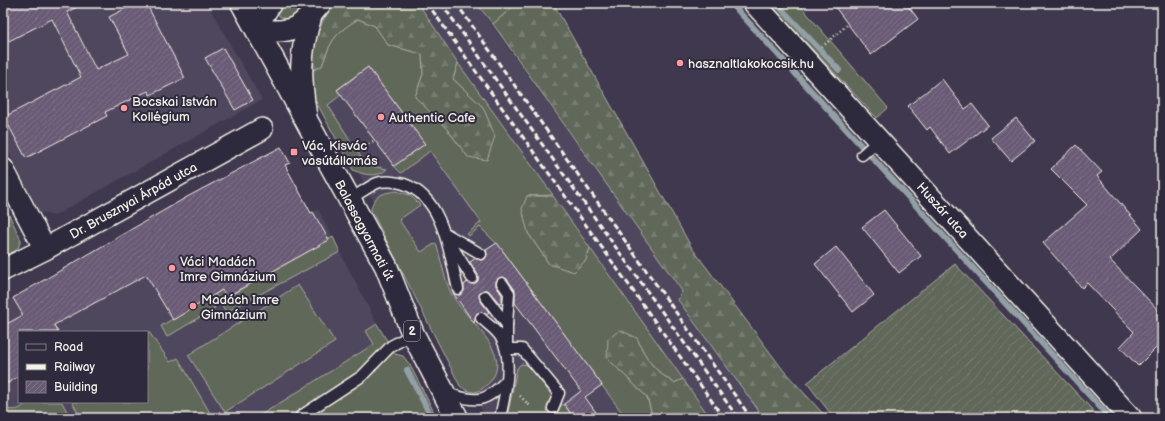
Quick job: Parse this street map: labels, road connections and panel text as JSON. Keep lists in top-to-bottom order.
{
  "streets": {
    "main road": ["Balassagyarmati út", "2"],
    "street": ["Dr. Brusznyai Árpád utca", "Huszár utca"]
  },
  "places": {
    "other": [
      "hasznaltlakokocsik.hu",
      "Bocskai István Kollégium",
      "Authentic Cafe",
      "Váci Madách Imre Gimnázium",
      "Madách Imre Gimnázium"
    ],
    "transit": ["Vác, Kisvác vasútállomás"]
  },
  "legend": ["Road", "Railway", "Building"]
}
